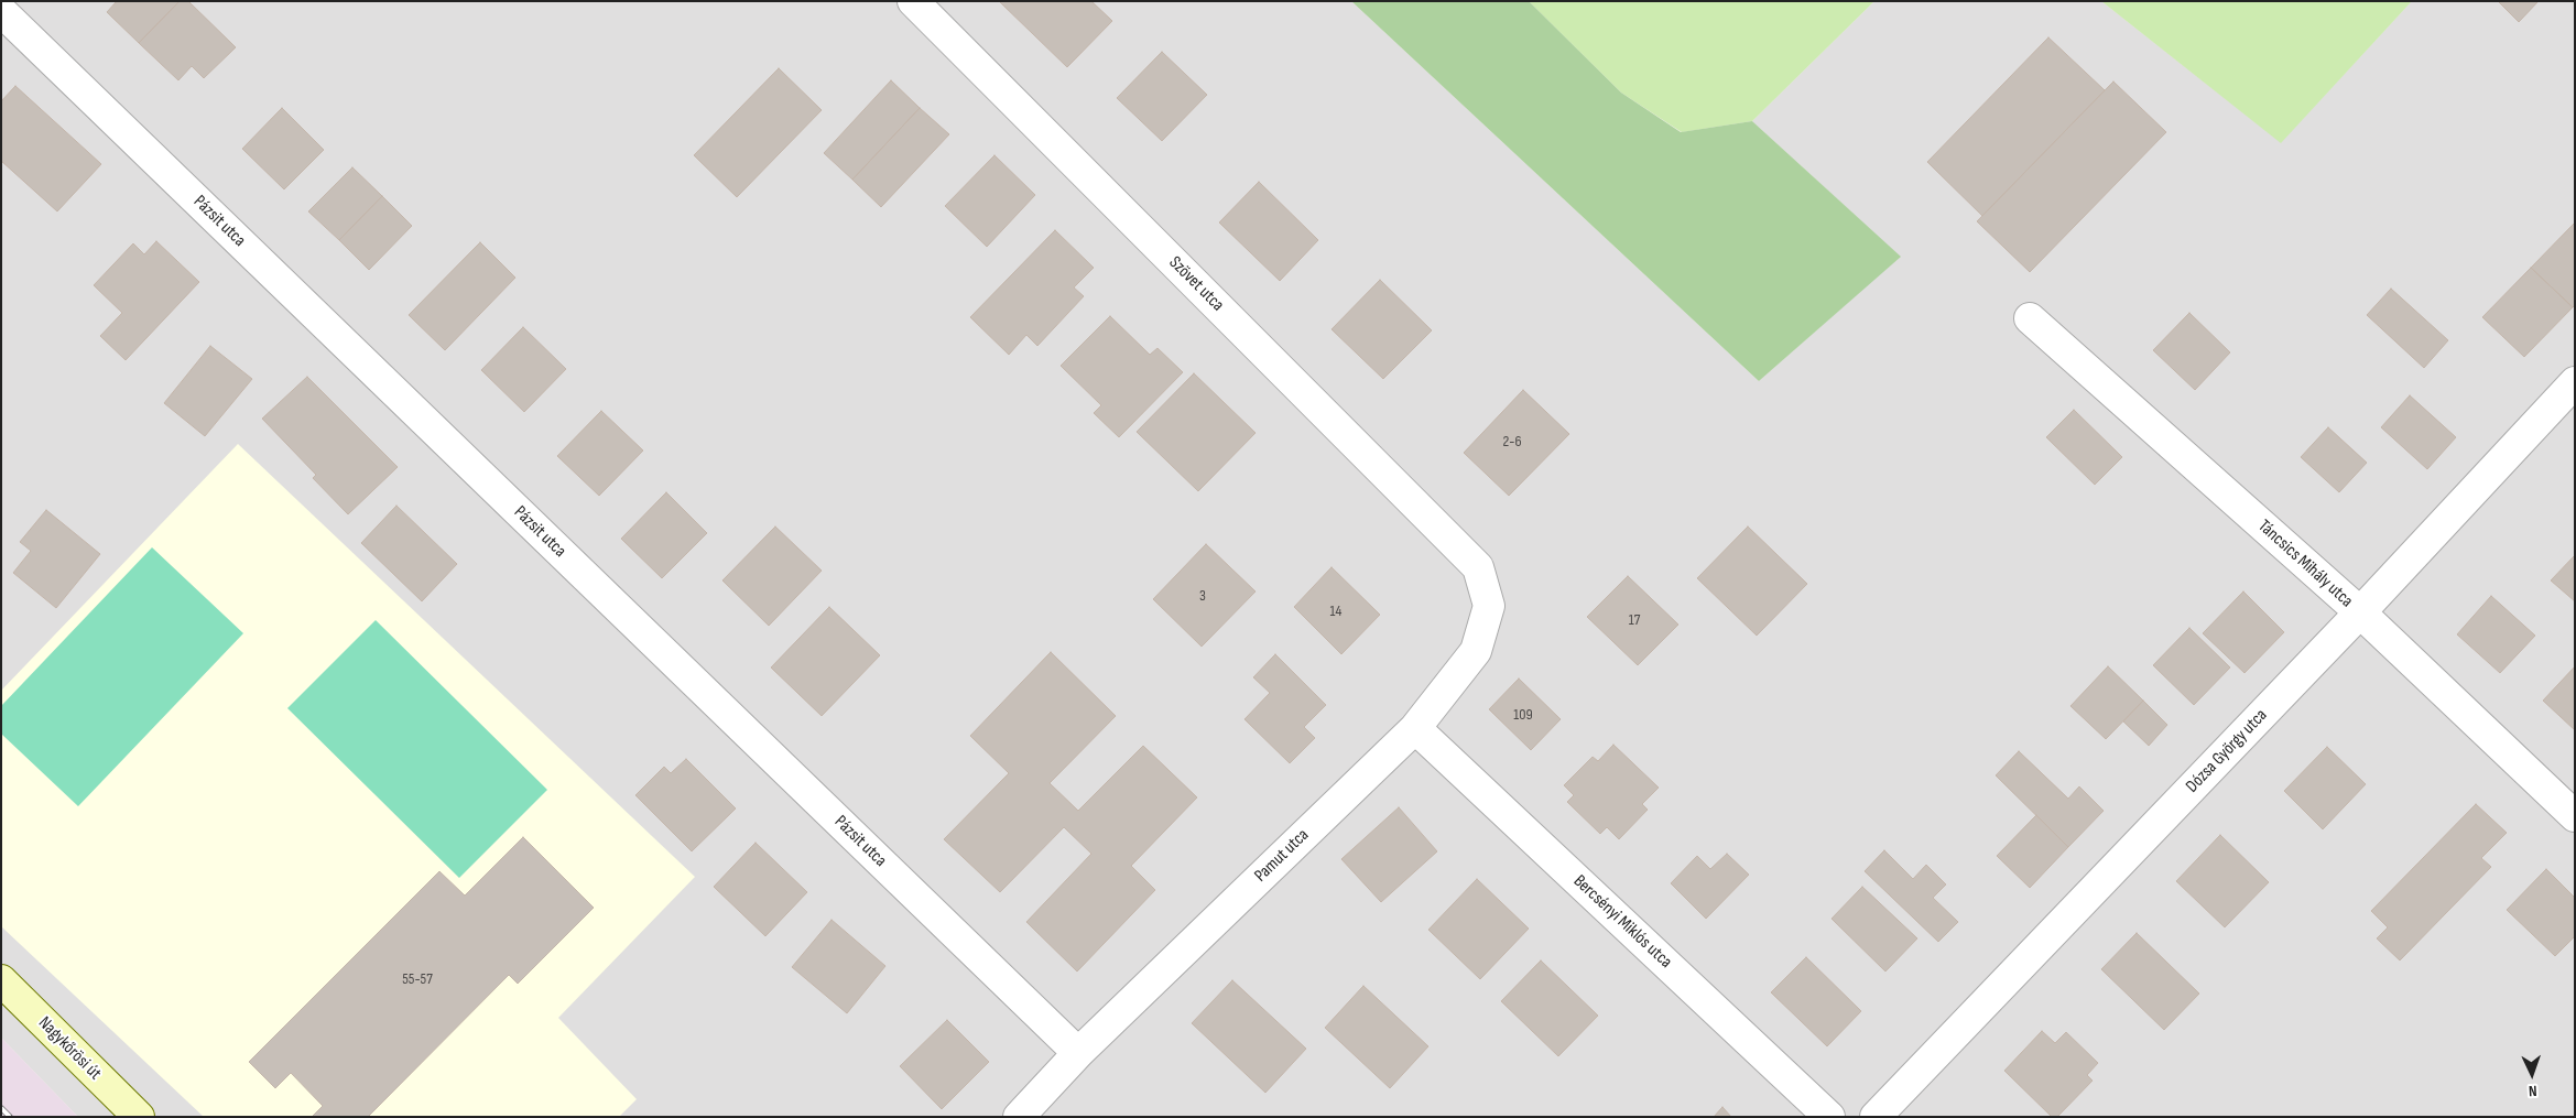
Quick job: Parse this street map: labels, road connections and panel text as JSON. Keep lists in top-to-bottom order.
{
  "streets": {
    "main road": ["Nagykőrösi út"],
    "street": [
      "Pázsit utca",
      "Szövet utca",
      "Táncsics Mihály utca",
      "Dózsa György utca",
      "Pamut utca",
      "Bercsényi Miklós utca"
    ]
  },
  "crossings": [
    ["Pázsit utca", "Pamut utca"],
    ["Szövet utca", "Pamut utca"],
    ["Táncsics Mihály utca", "Dózsa György utca"],
    ["Pamut utca", "Bercsényi Miklós utca"]
  ],
  "house_numbers": [
    "2-6",
    "3",
    "14",
    "17",
    "109",
    "55-57"
  ],
  "north": "bottom"
}
